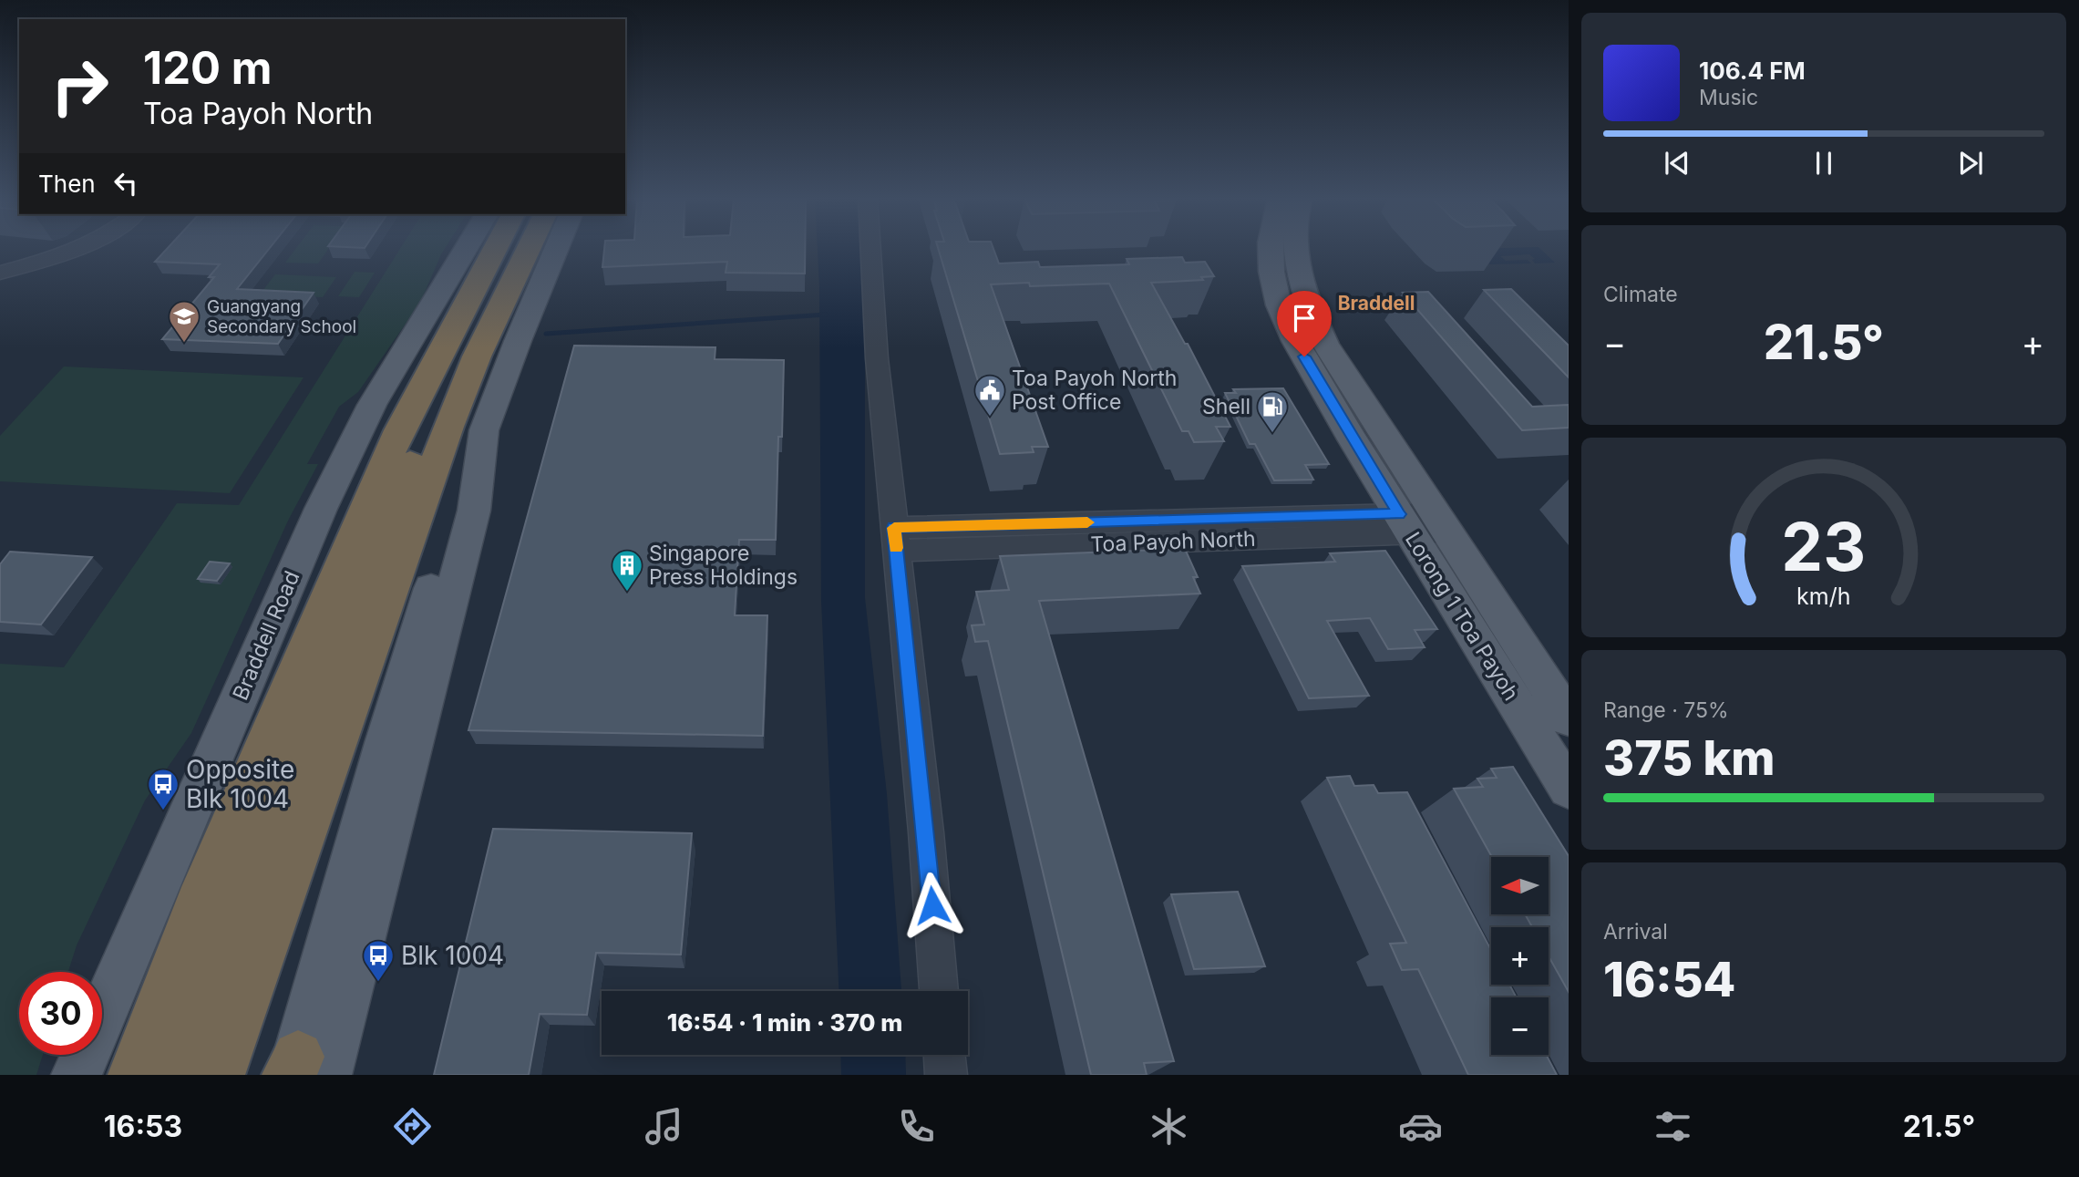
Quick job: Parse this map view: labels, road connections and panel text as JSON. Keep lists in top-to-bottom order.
{
  "streets": {
    "highway": ["Braddell Road"],
    "main road": ["Lorong 1 Toa Payoh"],
    "street": ["Toa Payoh North"]
  },
  "crossings": [
    ["Toa Payoh North", "Lorong 1 Toa Payoh"]
  ],
  "districts": ["Braddell"],
  "places": {
    "school or university": ["Guangyang Secondary School"],
    "public building": ["Toa Payoh North Post Office"],
    "fuel station": ["Shell"],
    "building": ["Singapore Press Holdings"],
    "bus stop": ["Opposite Blk 1004", "Blk 1004"]
  },
  "north": "left",
  "page": {
    "turn": ["120 m", "Toa Payoh North"],
    "song": ["106.4 FM", "Music"],
    "then": "Then",
    "tile": [
      "Climate",
      ["Range · 75%", "375 km"],
      ["Arrival", "16:54"]
    ],
    "heat": ["−", "21.5°", "+"],
    "map_buttons": ["+", "−"],
    "limit": "30",
    "trip": "16:54 · 1 min · 370 m",
    "tabs": ["16:53", "21.5°"],
    "gauge": ["23", "km/h"]
  }
}
